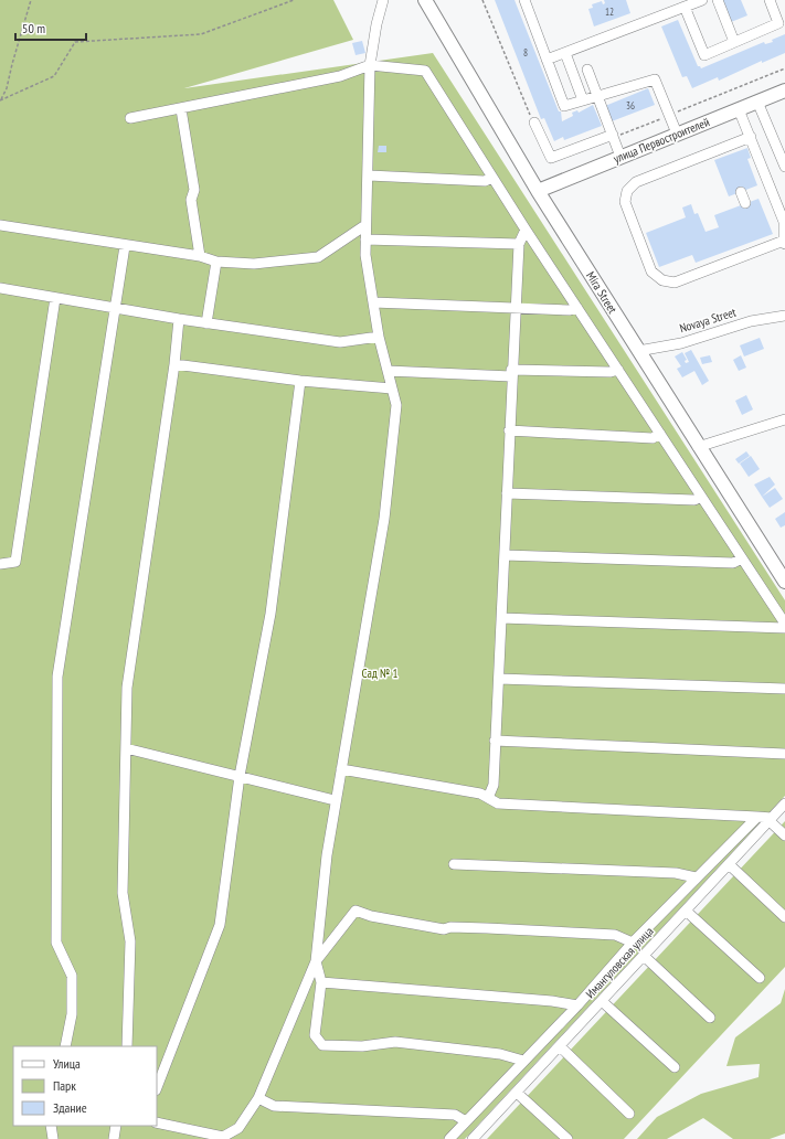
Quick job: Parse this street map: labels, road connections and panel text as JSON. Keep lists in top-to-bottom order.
{
  "streets": {
    "main road": ["улица Первостроителей", "Mira Street"],
    "street": ["Novaya Street", "Имангуловская улица"]
  },
  "crossings": [
    ["улица Первостроителей", "Mira Street"],
    ["Mira Street", "Novaya Street"]
  ],
  "parks": ["Сад № 1"],
  "house_numbers": ["12", "8", "36"],
  "legend": ["Улица", "Парк", "Здание"],
  "scale_bar": "50 m"
}
